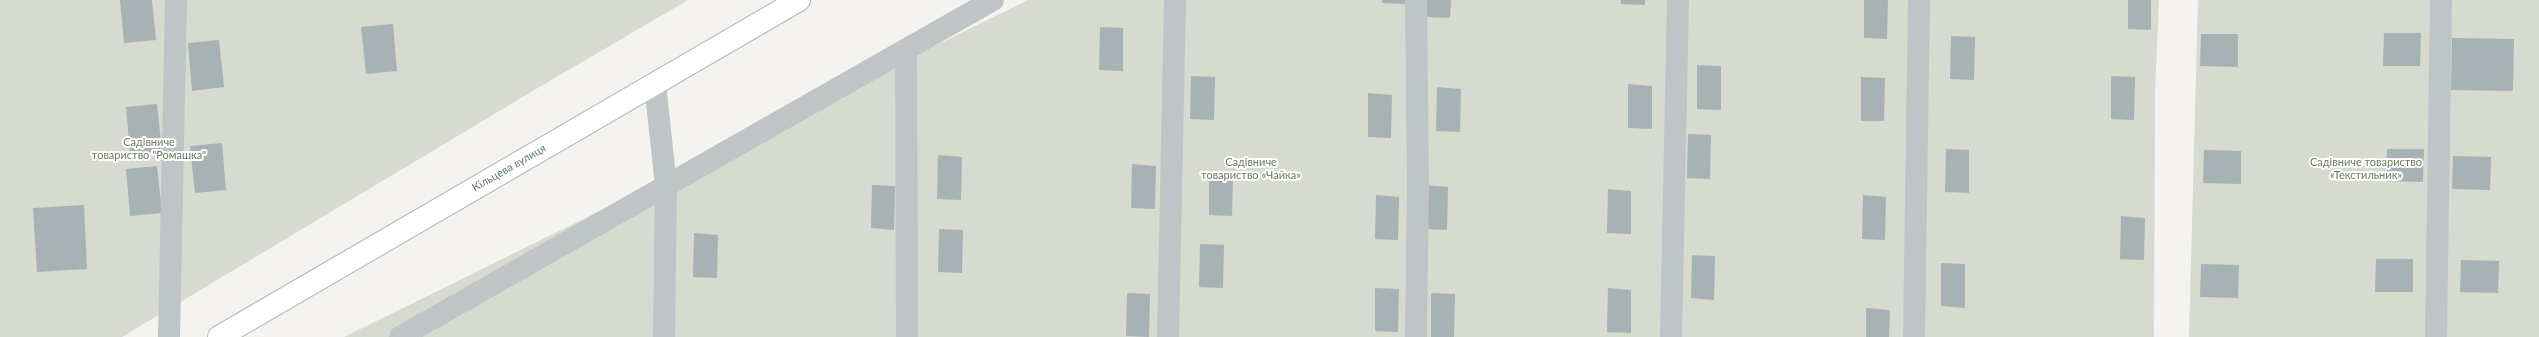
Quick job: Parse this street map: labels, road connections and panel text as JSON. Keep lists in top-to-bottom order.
{
  "streets": {
    "main road": ["Кільцева вулиця"]
  },
  "parks": ["Садівниче товариство \"Ромашка\"", "Садівниче товариство «Чайка»", "Садівниче товариство «Текстильник»"]
}
